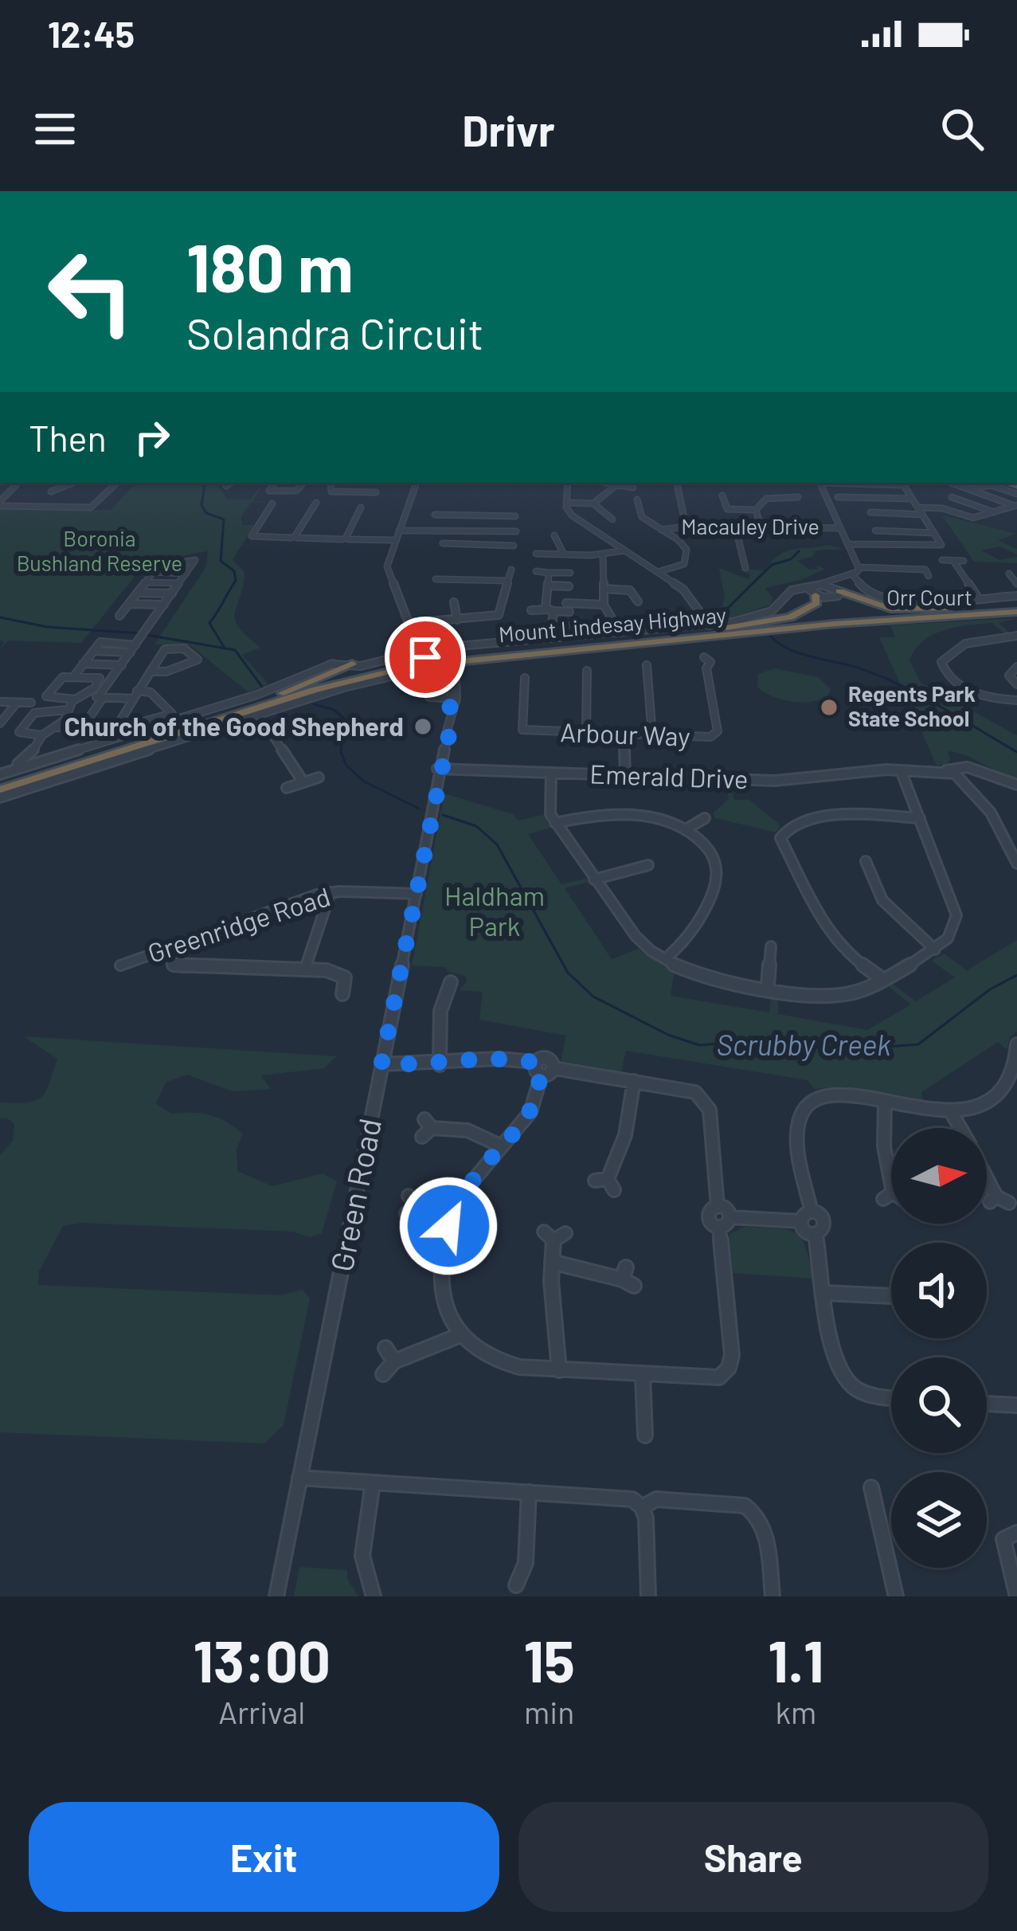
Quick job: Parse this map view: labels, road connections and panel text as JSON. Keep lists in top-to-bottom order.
{
  "streets": {
    "highway": ["Mount Lindesay Highway"],
    "street": [
      "Macauley Drive",
      "Orr Court",
      "Arbour Way",
      "Emerald Drive",
      "Greenridge Road",
      "Green Road"
    ]
  },
  "crossings": [
    ["Emerald Drive", "Green Road"],
    ["Greenridge Road", "Green Road"]
  ],
  "water": ["Scrubby Creek"],
  "parks": ["Boronia Bushland Reserve", "Haldham Park"],
  "places": ["Regents Park State School", "Church of the Good Shepherd"],
  "north": "right",
  "page": {
    "status": "12:45",
    "header": "Drivr",
    "turn": ["180 m", "Solandra Circuit"],
    "then": "Then",
    "eta": [
      "13:00",
      "Arrival",
      "15",
      "min",
      "1.1",
      "km"
    ],
    "buttons": ["Exit", "Share"]
  }
}
